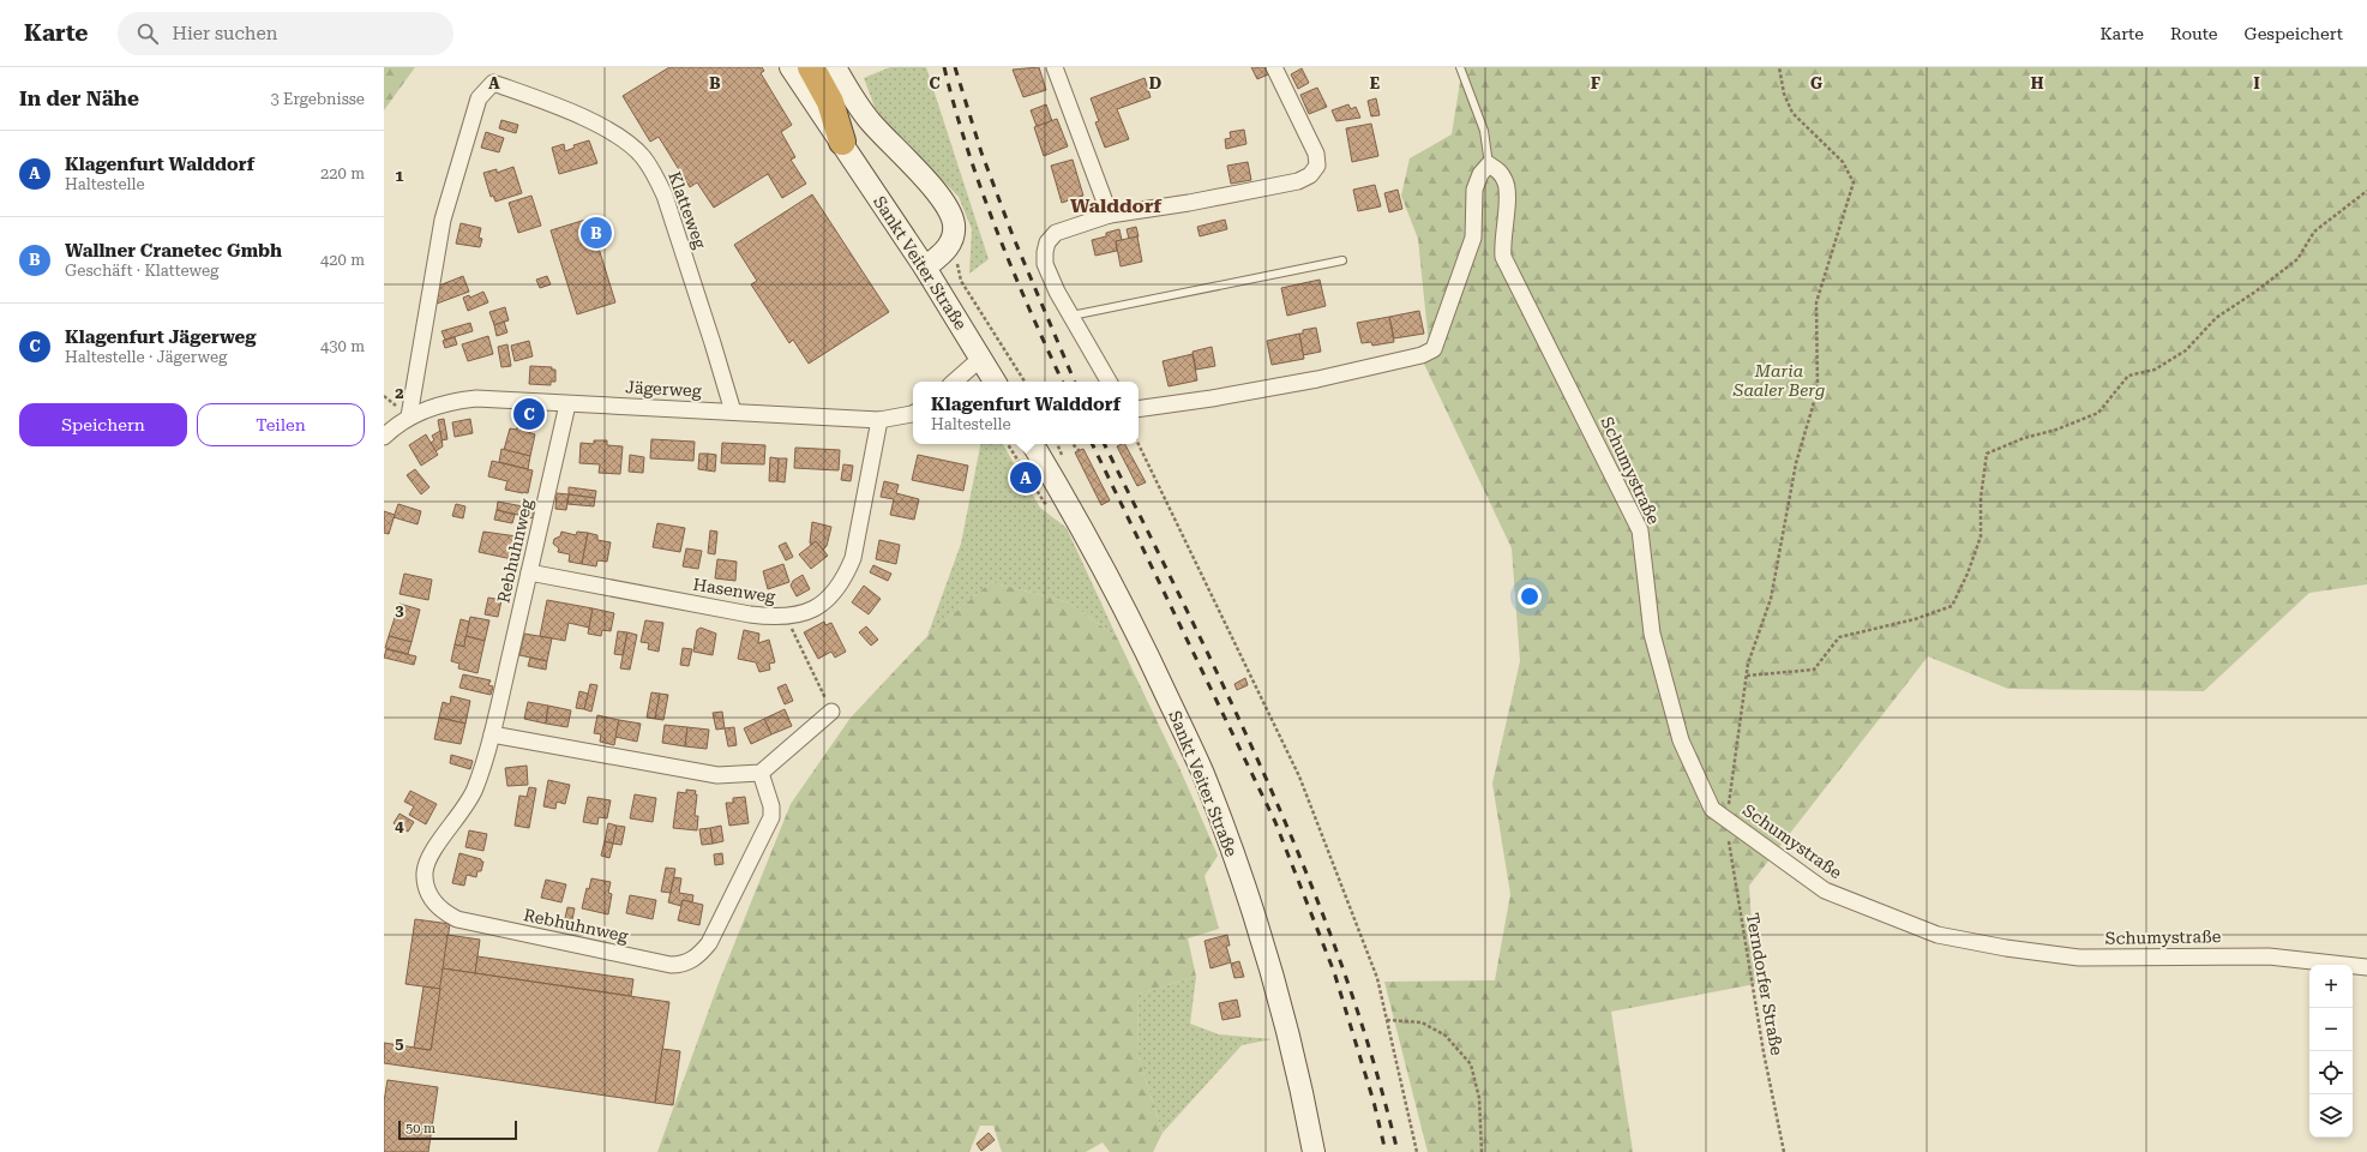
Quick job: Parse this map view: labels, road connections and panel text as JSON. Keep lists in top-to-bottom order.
{
  "streets": {
    "main road": ["Sankt Veiter Straße"],
    "street": [
      "Klatteweg",
      "Jägerweg",
      "Schumystraße",
      "Rebhuhnweg",
      "Hasenweg"
    ],
    "path": ["Terndorfer Straße"]
  },
  "crossings": [
    ["Klatteweg", "Jägerweg"],
    ["Jägerweg", "Rebhuhnweg"],
    ["Jägerweg", "Hasenweg"],
    ["Schumystraße", "Terndorfer Straße"],
    ["Rebhuhnweg", "Hasenweg"]
  ],
  "districts": ["Walddorf"],
  "parks": ["Maria Saaler Berg"],
  "scale_bar": "50 m",
  "page": {
    "header": "Karte",
    "search": "Hier suchen",
    "nav": ["Karte", "Route", "Gespeichert"],
    "heading": ["In der Nähe", "3 Ergebnisse"],
    "list": [
      {
        "mark": "A",
        "name": "Klagenfurt Walddorf",
        "note": "Haltestelle",
        "value": "220 m"
      },
      {
        "mark": "B",
        "name": "Wallner Cranetec Gmbh",
        "note": "Geschäft · Klatteweg",
        "value": "420 m"
      },
      {
        "mark": "C",
        "name": "Klagenfurt Jägerweg",
        "note": "Haltestelle · Jägerweg",
        "value": "430 m"
      }
    ],
    "pins": ["B", "C", "A"],
    "popup": ["Klagenfurt Walddorf", "Haltestelle"],
    "buttons": ["Speichern", "Teilen"],
    "map_buttons": ["+", "−"],
    "scale": "50 m"
  },
  "grid": {
    "columns": [
      "A",
      "B",
      "C",
      "D",
      "E",
      "F",
      "G",
      "H",
      "I"
    ],
    "rows": [
      "1",
      "2",
      "3",
      "4",
      "5"
    ]
  }
}
